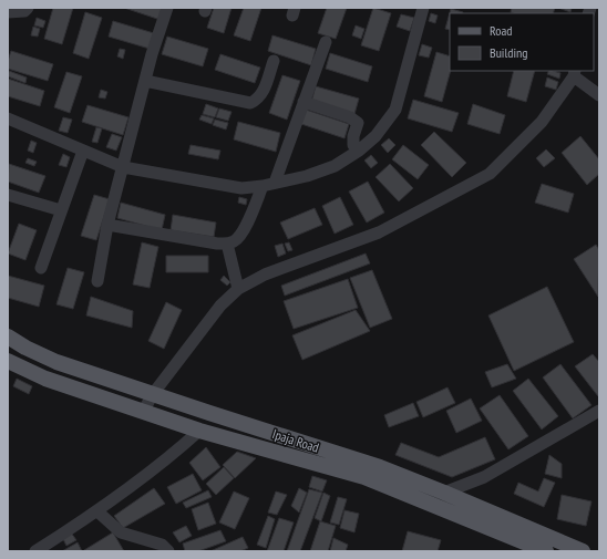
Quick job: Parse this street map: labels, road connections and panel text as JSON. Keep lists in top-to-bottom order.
{
  "streets": {
    "main road": ["Ipaja Road"]
  },
  "legend": ["Road", "Building"]
}
